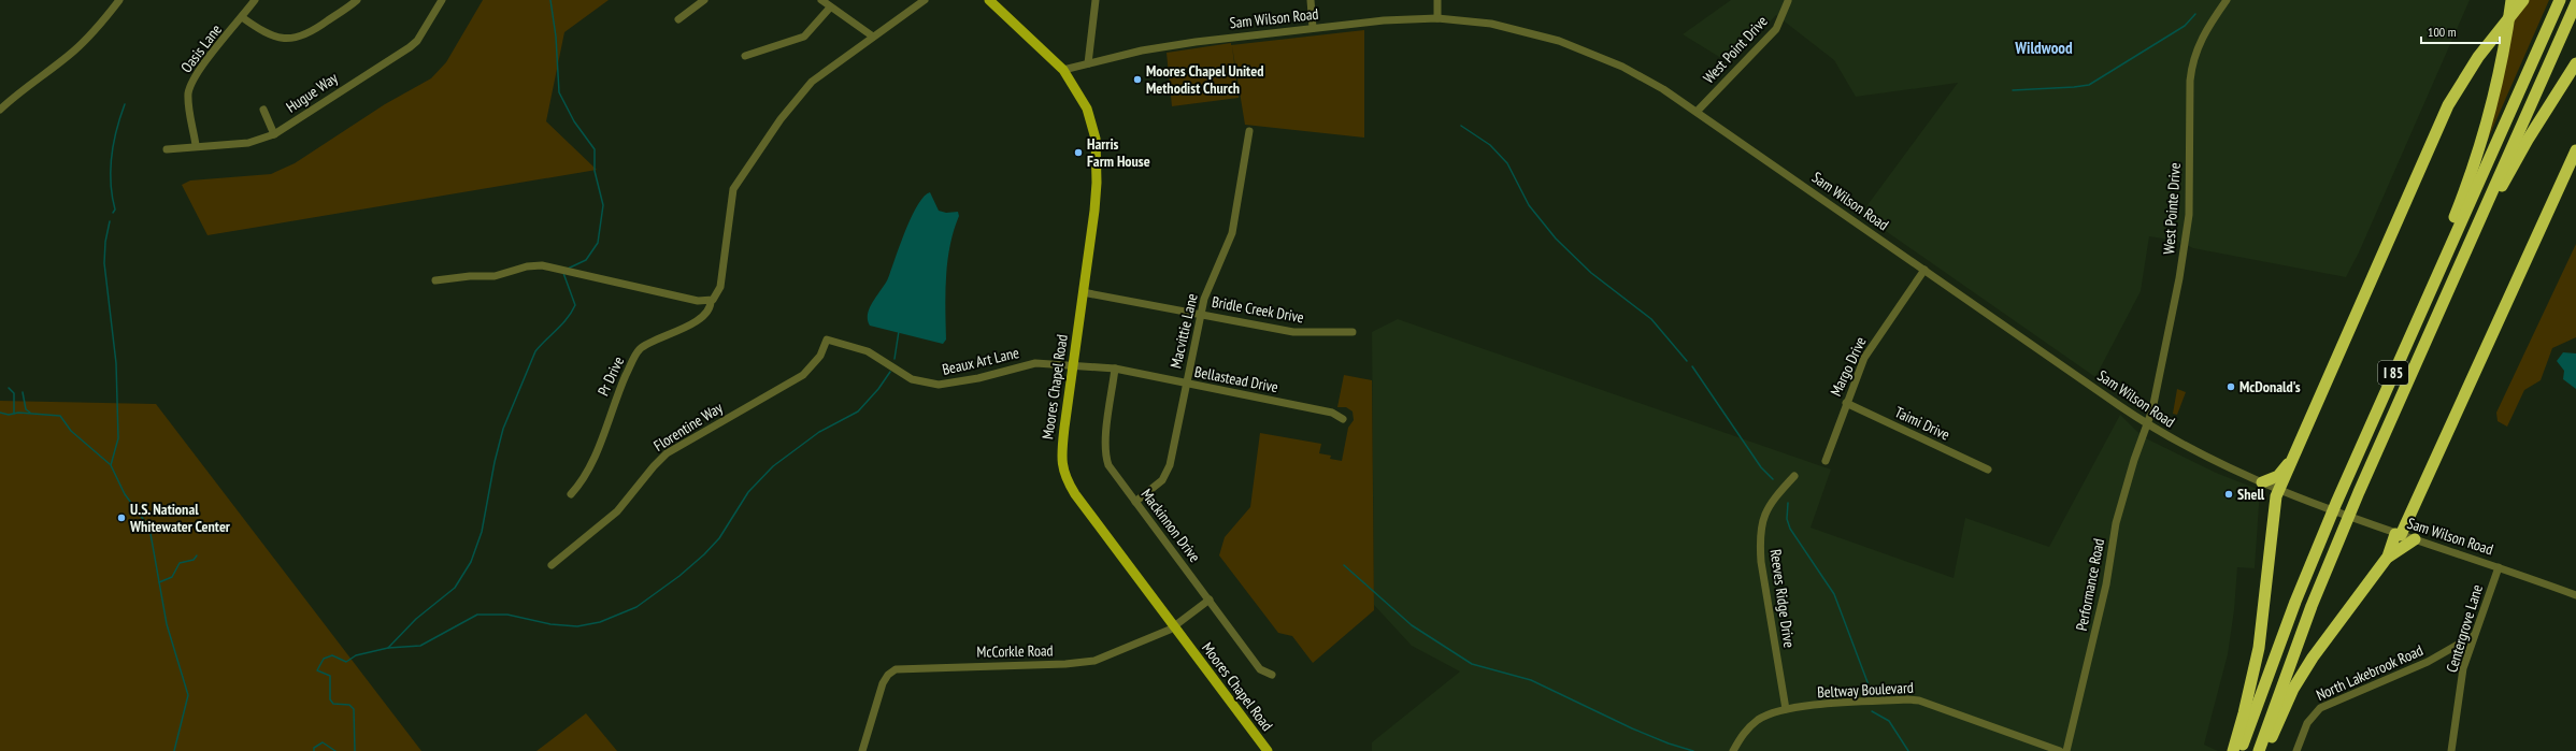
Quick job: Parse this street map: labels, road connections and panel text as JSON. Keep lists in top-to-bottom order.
{
  "streets": {
    "highway": ["I 85"],
    "main road": ["Moores Chapel Road"],
    "street": [
      "Sam Wilson Road",
      "Oasis Lane",
      "West Point Drive",
      "Hugue Way",
      "West Pointe Drive",
      "Bridle Creek Drive",
      "Macvittie Lane",
      "Beaux Art Lane",
      "Margo Drive",
      "Pr Drive",
      "Bellastead Drive",
      "Taimi Drive",
      "Florentine Way",
      "Mackinnon Drive",
      "Performance Road",
      "Reeves Ridge Drive",
      "Centergrove Lane",
      "McCorkle Road",
      "North Lakebrook Road",
      "Beltway Boulevard"
    ]
  },
  "crossings": [
    ["Sam Wilson Road", "West Point Drive"],
    ["Sam Wilson Road", "West Pointe Drive"],
    ["Sam Wilson Road", "Margo Drive"],
    ["Sam Wilson Road", "Moores Chapel Road"],
    ["Sam Wilson Road", "Performance Road"],
    ["Sam Wilson Road", "Centergrove Lane"],
    ["Oasis Lane", "Hugue Way"],
    ["West Pointe Drive", "Performance Road"],
    ["Bridle Creek Drive", "Macvittie Lane"],
    ["Bridle Creek Drive", "Moores Chapel Road"],
    ["Macvittie Lane", "Bellastead Drive"],
    ["Macvittie Lane", "Mackinnon Drive"],
    ["Beaux Art Lane", "Bellastead Drive"],
    ["Beaux Art Lane", "Moores Chapel Road"],
    ["Beaux Art Lane", "Florentine Way"],
    ["Margo Drive", "Taimi Drive"],
    ["Bellastead Drive", "Moores Chapel Road"],
    ["Bellastead Drive", "Mackinnon Drive"],
    ["Moores Chapel Road", "McCorkle Road"],
    ["Mackinnon Drive", "McCorkle Road"],
    ["Reeves Ridge Drive", "Beltway Boulevard"],
    ["Centergrove Lane", "North Lakebrook Road"]
  ],
  "districts": ["Wildwood"],
  "places": [
    "Moores Chapel United Methodist Church",
    "Harris Farm House",
    "McDonald's",
    "Shell",
    "U.S. National Whitewater Center"
  ],
  "scale_bar": "100 m"
}
